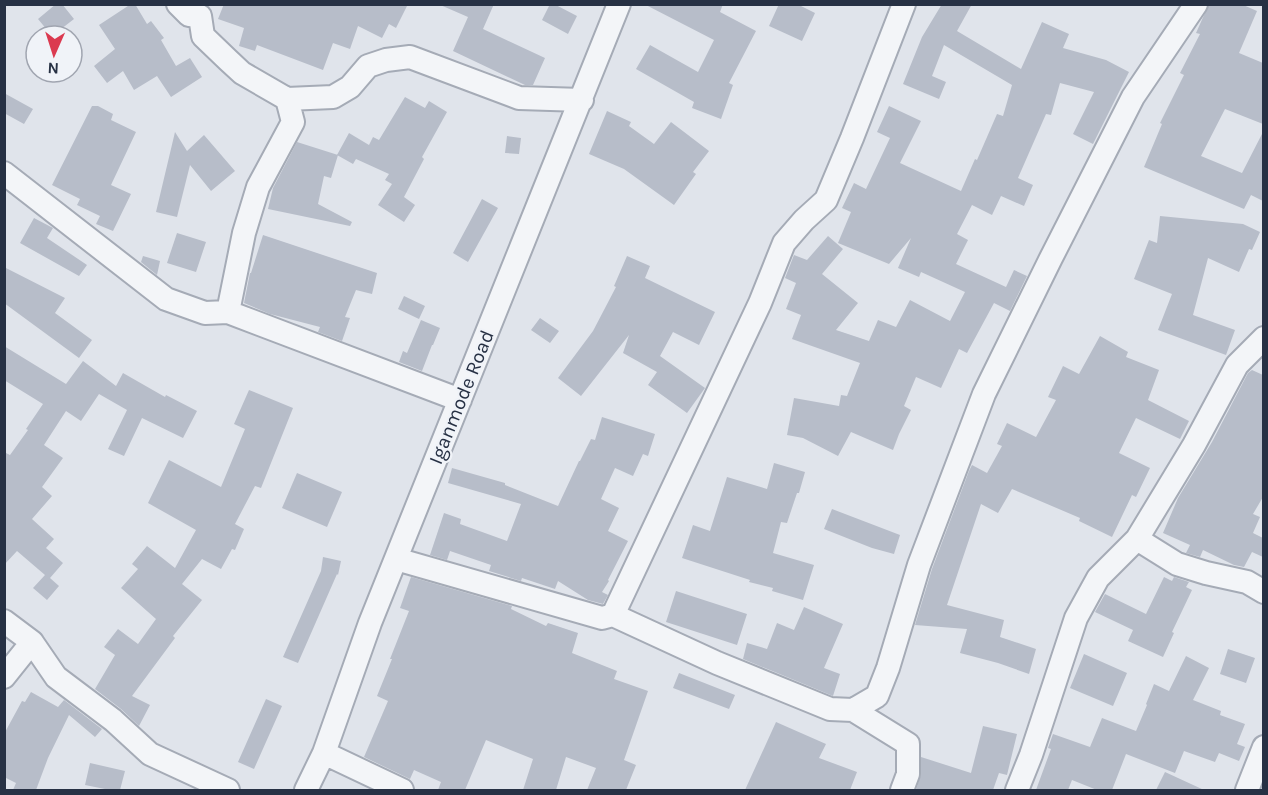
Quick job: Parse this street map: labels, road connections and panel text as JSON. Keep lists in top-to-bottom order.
{
  "streets": {
    "street": ["Iganmode Road"]
  },
  "north": "bottom"
}
